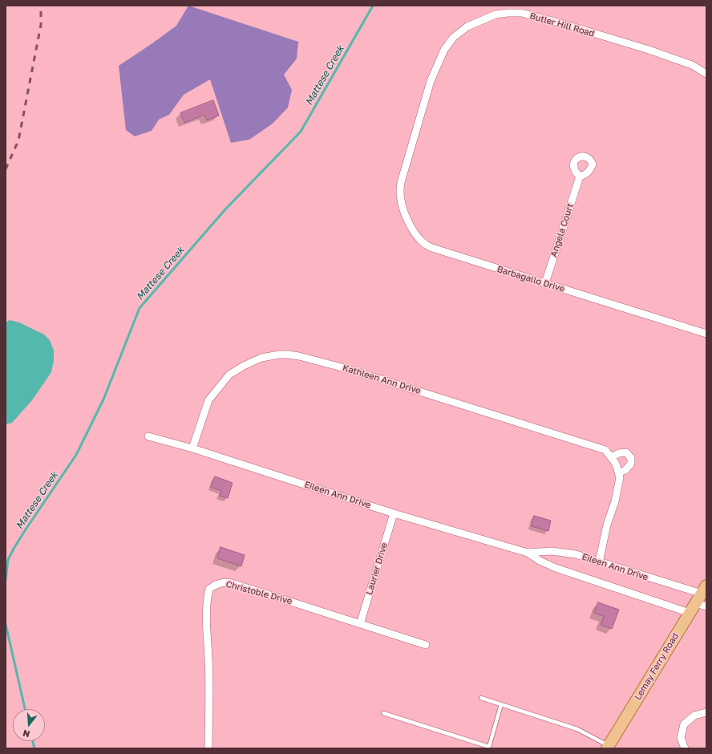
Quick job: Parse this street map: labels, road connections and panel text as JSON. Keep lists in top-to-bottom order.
{
  "streets": {
    "main road": ["Lemay Ferry Road"],
    "street": [
      "Butler Hill Road",
      "Angela Court",
      "Barbagallo Drive",
      "Kathleen Ann Drive",
      "Eileen Ann Drive",
      "Laurier Drive",
      "Christoble Drive"
    ]
  },
  "crossings": [
    ["Butler Hill Road", "Barbagallo Drive"],
    ["Angela Court", "Barbagallo Drive"],
    ["Kathleen Ann Drive", "Eileen Ann Drive"],
    ["Eileen Ann Drive", "Laurier Drive"],
    ["Eileen Ann Drive", "Lemay Ferry Road"],
    ["Laurier Drive", "Christoble Drive"]
  ],
  "water": ["Mattese Creek"],
  "north": "bottom"
}
